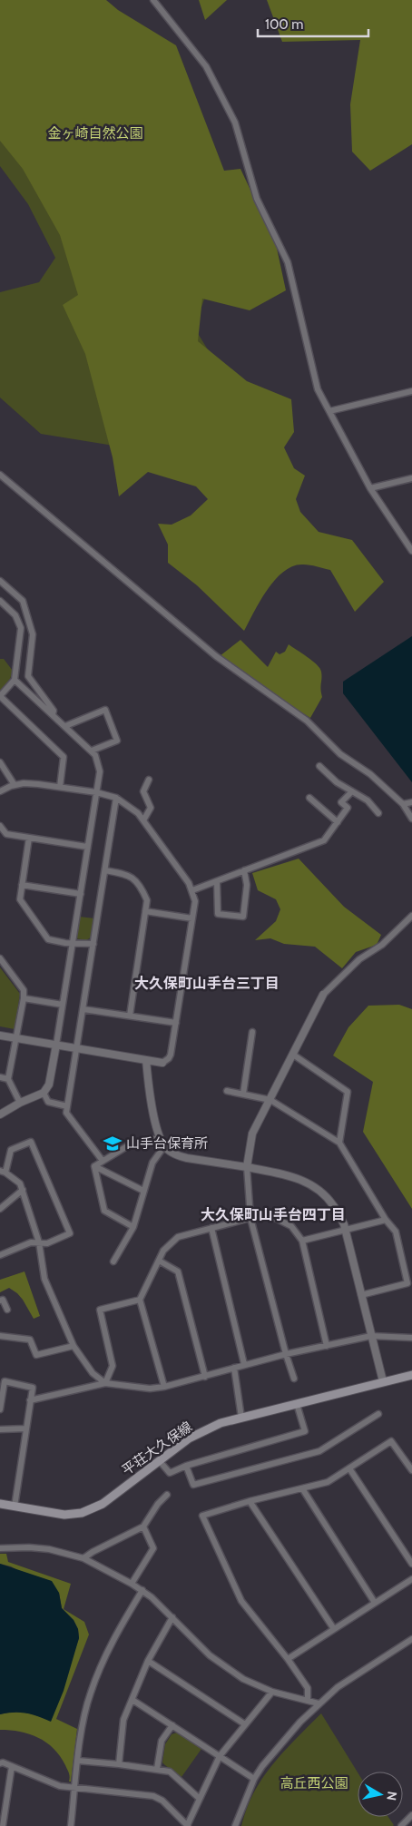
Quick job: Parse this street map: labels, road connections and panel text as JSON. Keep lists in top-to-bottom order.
{
  "streets": {
    "main road": ["平荘大久保線"]
  },
  "districts": ["大久保町山手台三丁目", "大久保町山手台四丁目"],
  "parks": ["金ヶ崎自然公園", "高丘西公園"],
  "places": {
    "school or university": ["山手台保育所"]
  },
  "scale_bar": "100 m",
  "north": "right"
}
